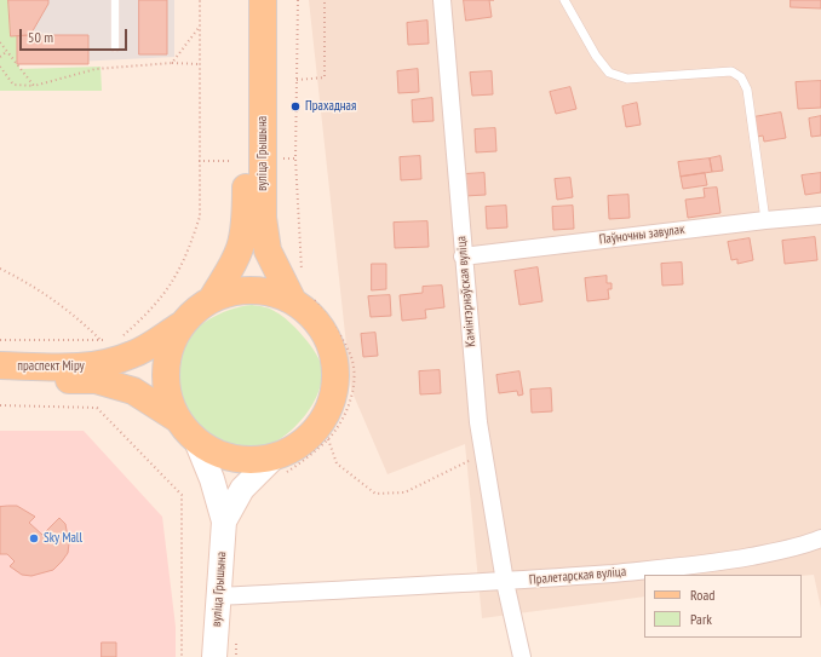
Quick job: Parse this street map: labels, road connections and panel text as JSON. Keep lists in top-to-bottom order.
{
  "streets": {
    "main road": ["вуліца Грышына", "праспект Міру"],
    "street": ["Паўночны завулак", "Камінтэрнаўская вуліца", "Пралетарская вуліца"]
  },
  "crossings": [
    ["вуліца Грышына", "Пралетарская вуліца"],
    ["Паўночны завулак", "Камінтэрнаўская вуліца"],
    ["Камінтэрнаўская вуліца", "Пралетарская вуліца"]
  ],
  "places": ["Прахадная", "Sky Mall"],
  "legend": ["Road", "Park"],
  "scale_bar": "50 m"
}
